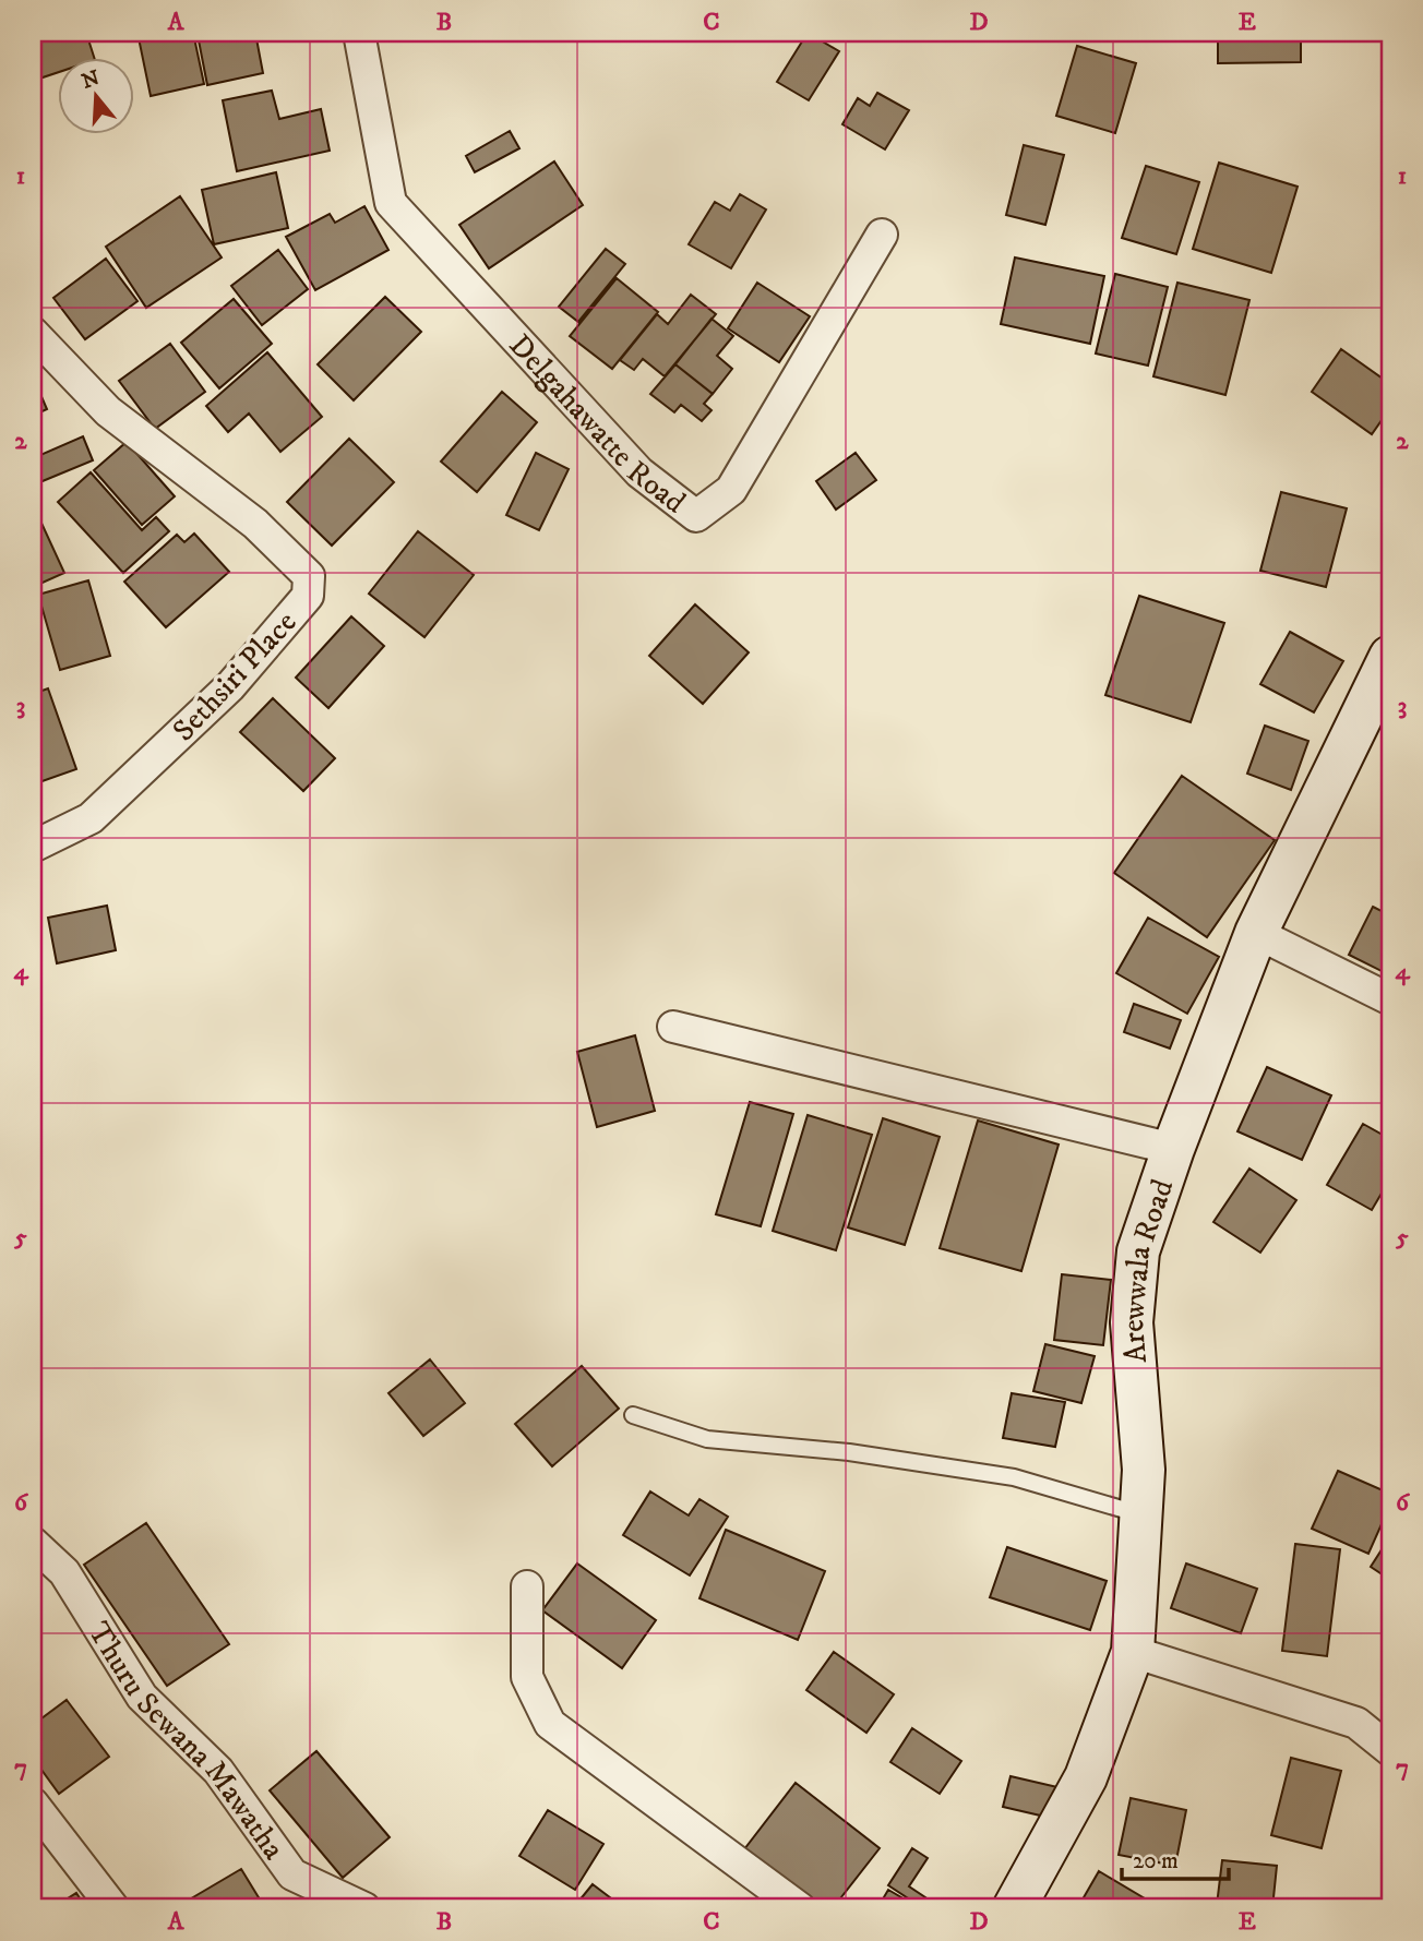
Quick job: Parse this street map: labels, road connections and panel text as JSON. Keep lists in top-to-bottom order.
{
  "streets": {
    "street": [
      "Delgahawatte Road",
      "Sethsiri Place",
      "Arewwala Road",
      "Thuru Sewana Mawatha"
    ]
  },
  "scale_bar": "20 m",
  "north": "top",
  "grid": {
    "columns": [
      "A",
      "B",
      "C",
      "D",
      "E"
    ],
    "rows": [
      "1",
      "2",
      "3",
      "4",
      "5",
      "6",
      "7"
    ]
  }
}
